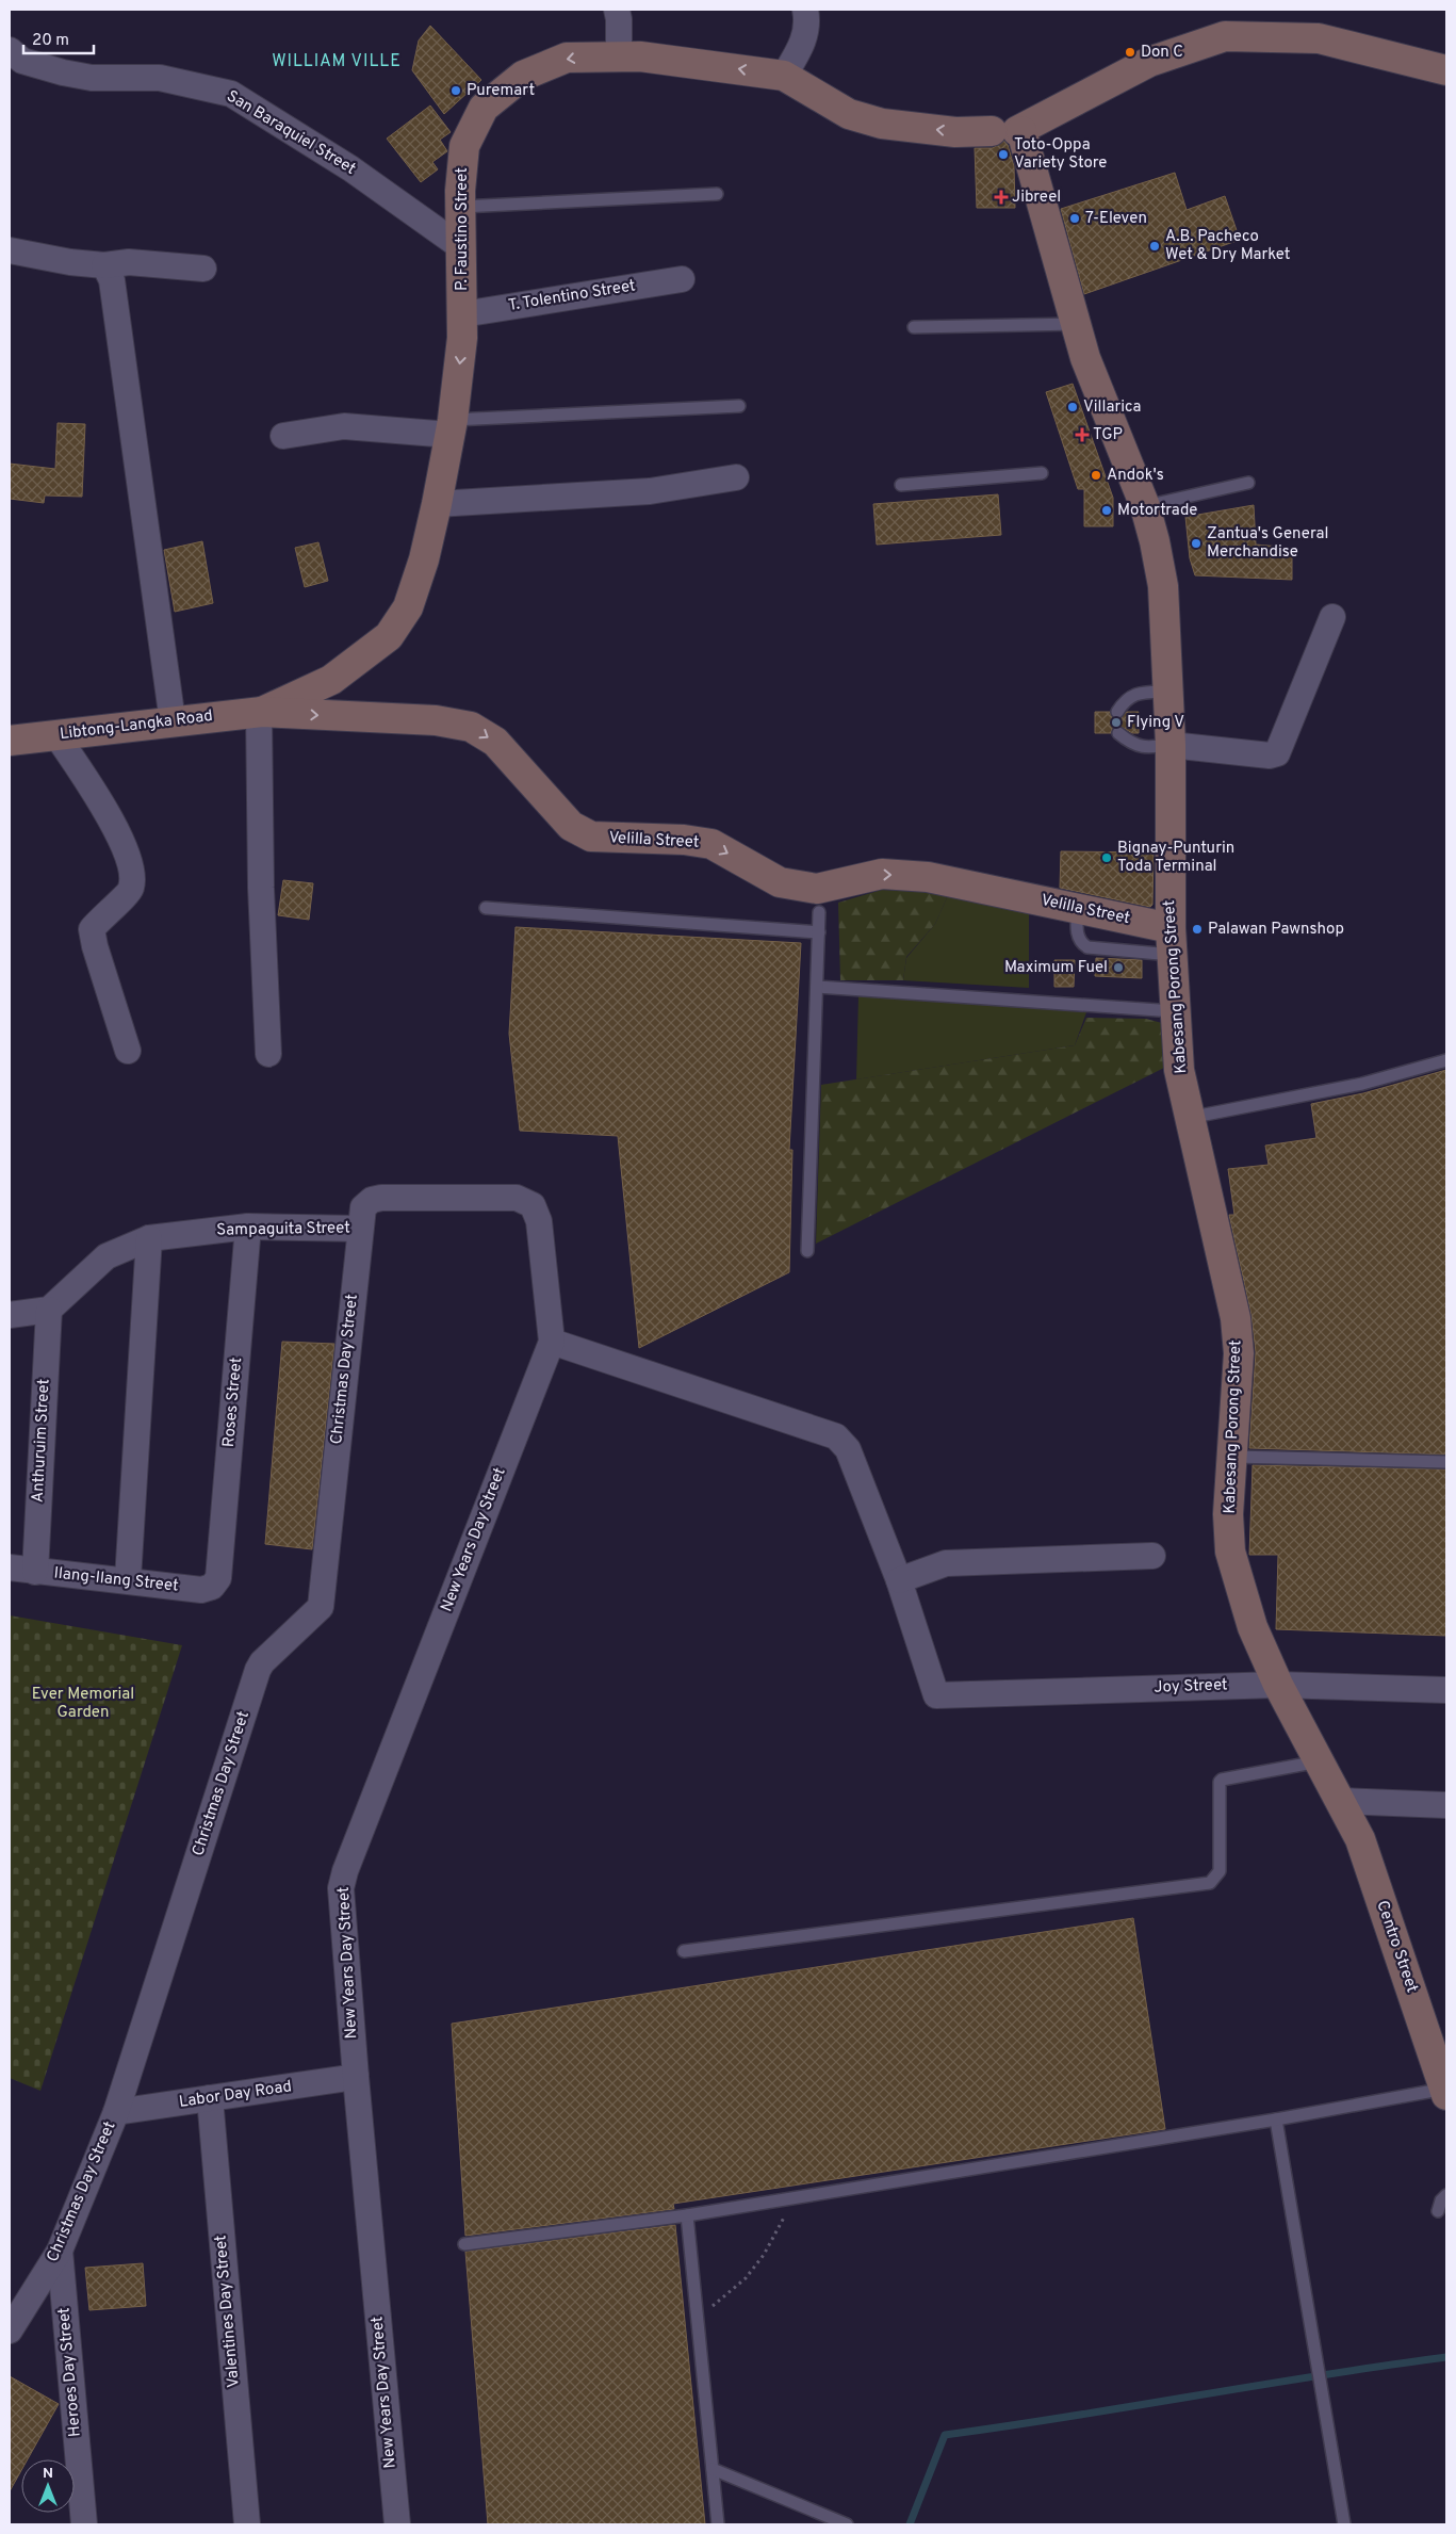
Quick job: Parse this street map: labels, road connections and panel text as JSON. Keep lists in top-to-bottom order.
{
  "streets": {
    "main road": [
      "P. Faustino Street",
      "Libtong-Langka Road",
      "Velilla Street",
      "Kabesang Porong Street",
      "Centro Street"
    ],
    "street": [
      "San Baraquiel Street",
      "T. Tolentino Street",
      "Sampaguita Street",
      "Christmas Day Street",
      "Roses Street",
      "Anthuruim Street",
      "New Years Day Street",
      "Ilang-Ilang Street",
      "Joy Street",
      "Labor Day Road",
      "Valentines Day Street",
      "Heroes Day Street"
    ]
  },
  "crossings": [
    ["San Baraquiel Street", "P. Faustino Street"],
    ["P. Faustino Street", "T. Tolentino Street"],
    ["P. Faustino Street", "Libtong-Langka Road"],
    ["P. Faustino Street", "Velilla Street"],
    ["P. Faustino Street", "Kabesang Porong Street"],
    ["Libtong-Langka Road", "Velilla Street"],
    ["Velilla Street", "Kabesang Porong Street"],
    ["Kabesang Porong Street", "Joy Street"],
    ["Kabesang Porong Street", "Centro Street"],
    ["Sampaguita Street", "Christmas Day Street"],
    ["Sampaguita Street", "Roses Street"],
    ["Sampaguita Street", "Anthuruim Street"],
    ["Christmas Day Street", "New Years Day Street"],
    ["Christmas Day Street", "Labor Day Road"],
    ["Christmas Day Street", "Heroes Day Street"],
    ["Roses Street", "Ilang-Ilang Street"],
    ["Anthuruim Street", "Ilang-Ilang Street"],
    ["New Years Day Street", "Labor Day Road"],
    ["Labor Day Road", "Valentines Day Street"]
  ],
  "one_way": ["Velilla Street"],
  "districts": ["WILLIAM VILLE"],
  "parks": ["Ever Memorial Garden"],
  "places": {
    "other": [
      "Don C",
      "Puremart",
      "Toto-Oppa Variety Store",
      "7-Eleven",
      "A.B. Pacheco Wet & Dry Market",
      "Villarica",
      "Andok's",
      "Motortrade",
      "Zantua's General Merchandise",
      "Flying V",
      "Bignay-Punturin Toda Terminal",
      "Palawan Pawnshop",
      "Maximum Fuel"
    ],
    "health": ["Jibreel", "TGP"]
  },
  "scale_bar": "20 m",
  "north": "top"
}
